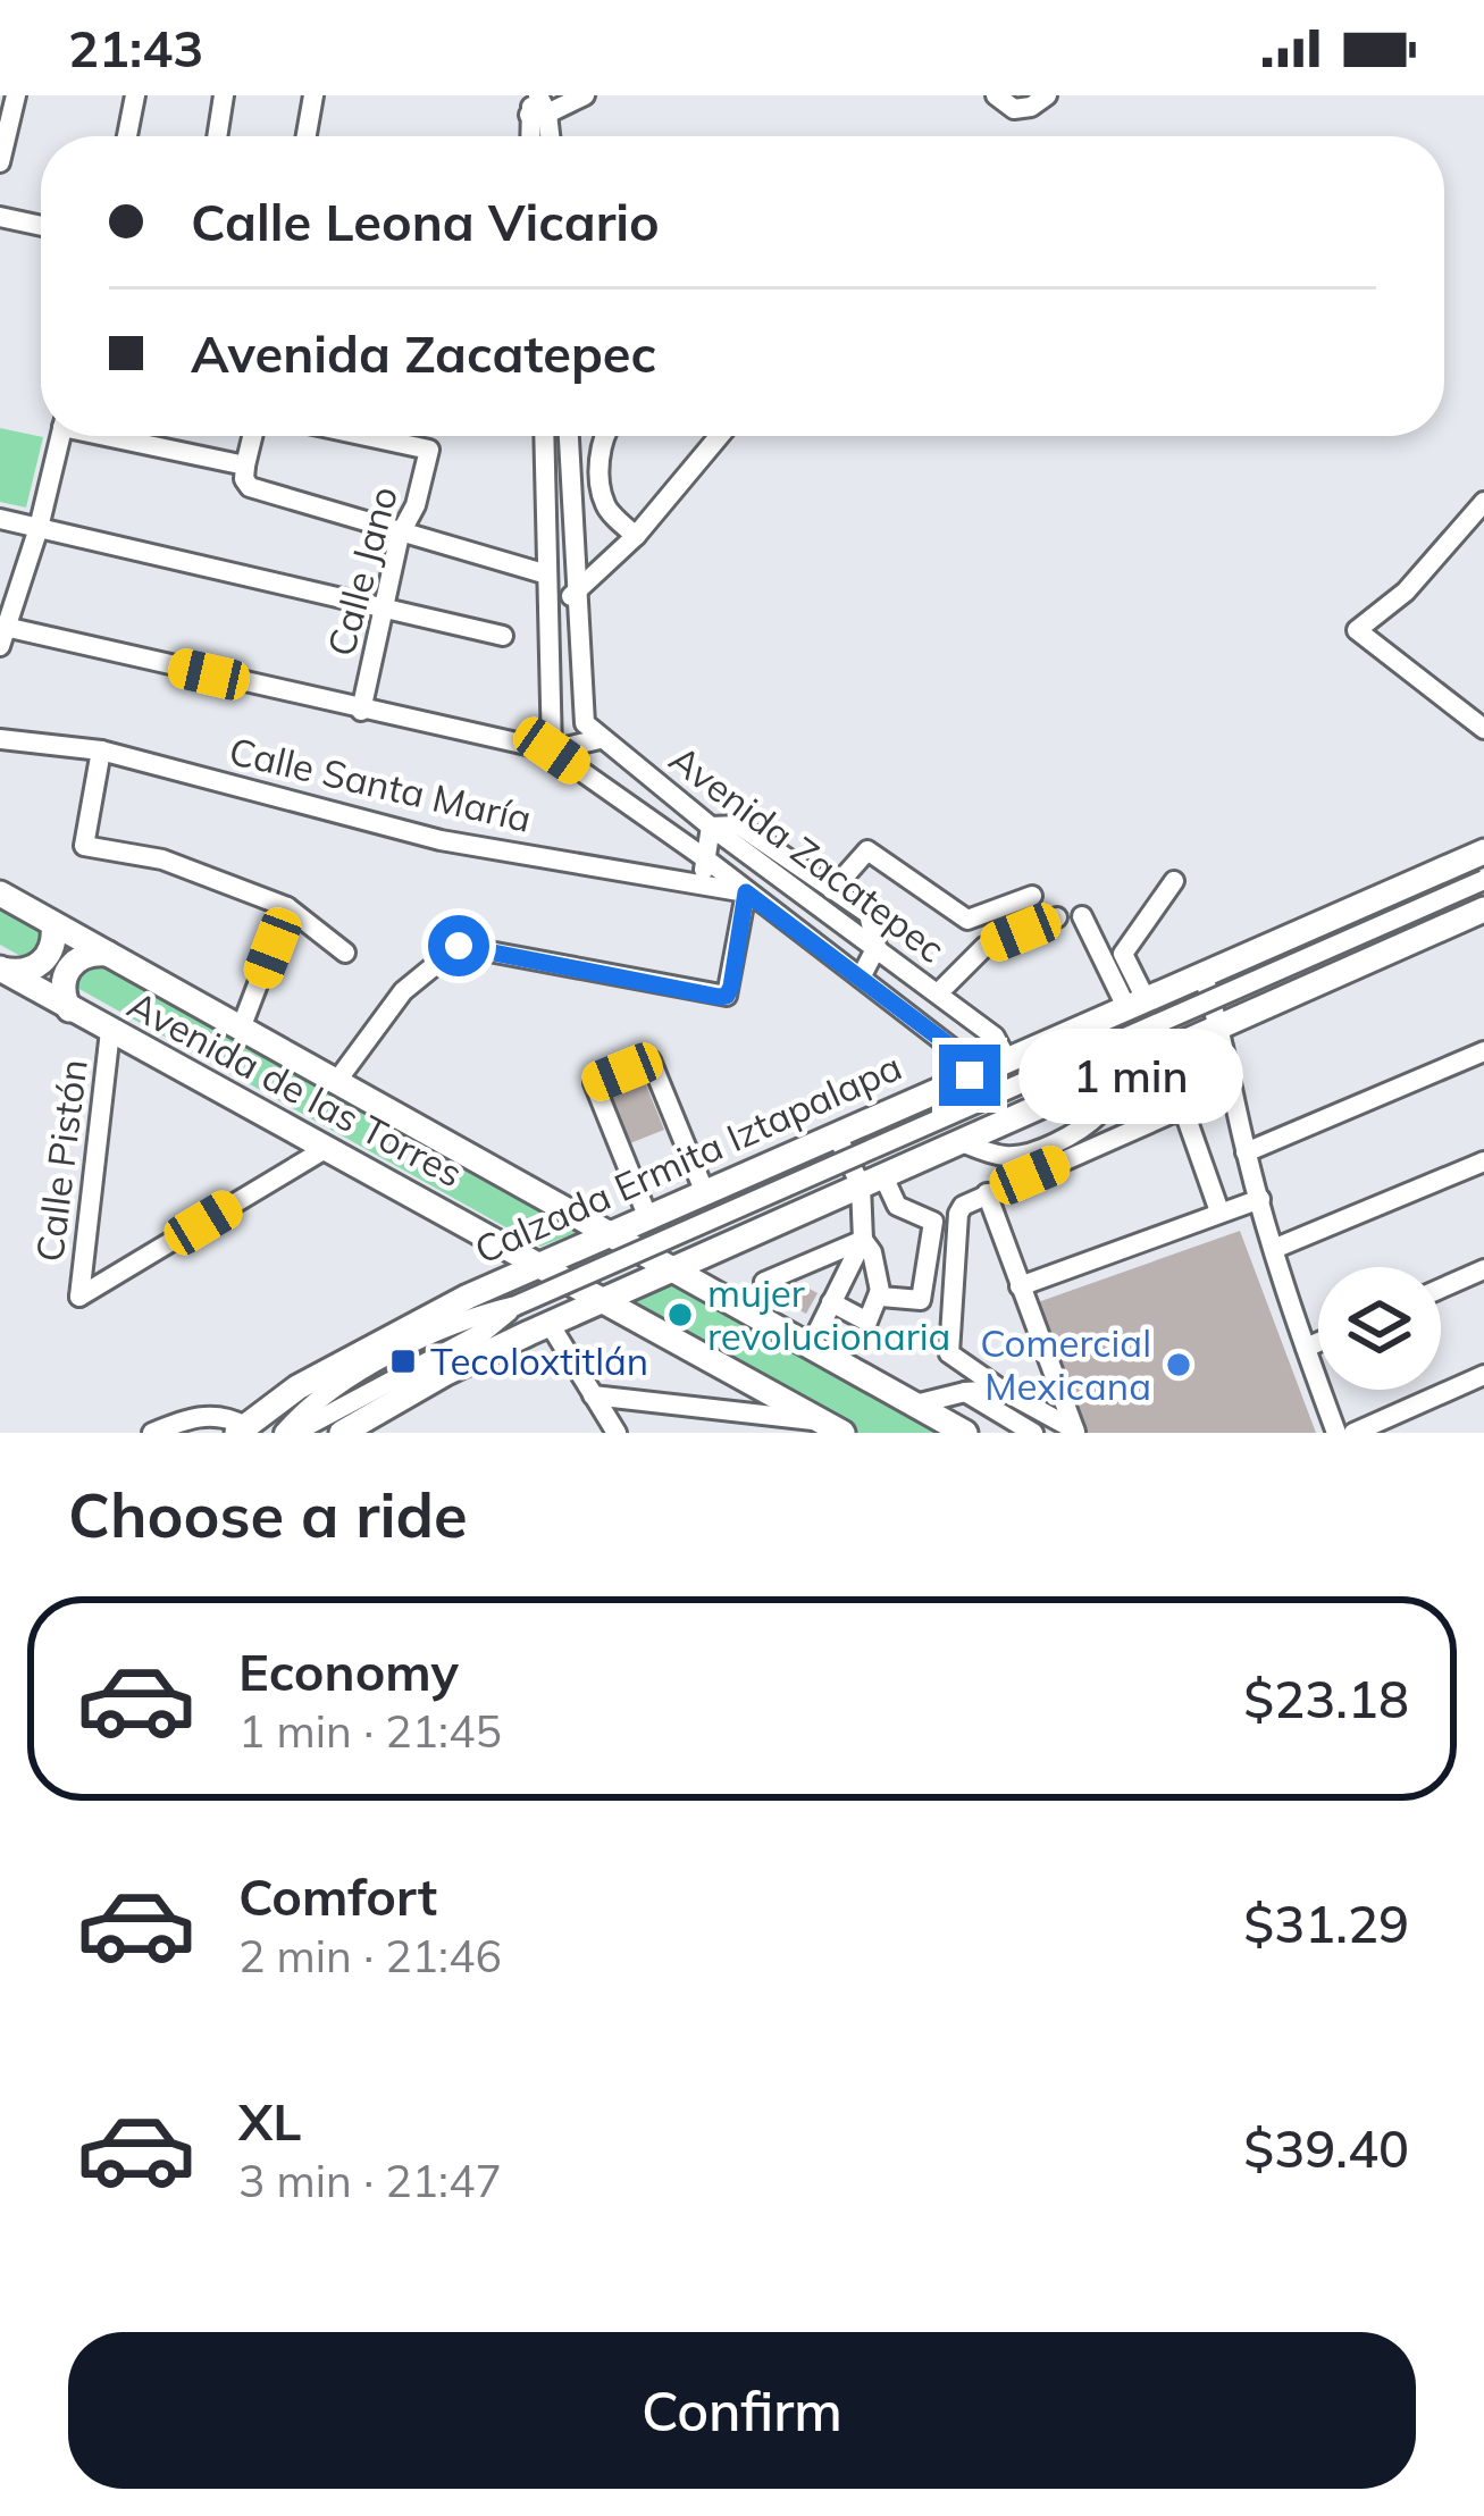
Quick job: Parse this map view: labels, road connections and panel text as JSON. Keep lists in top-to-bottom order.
{
  "streets": {
    "main road": ["Avenida de las Torres", "Calzada Ermita Iztapalapa"],
    "street": [
      "Calle Jano",
      "Calle Santa María",
      "Avenida Zacatepec",
      "Calle Pistón"
    ]
  },
  "crossings": [
    ["Calle Jano", "Avenida Zacatepec"],
    ["Calle Santa María", "Avenida Zacatepec"],
    ["Avenida Zacatepec", "Calzada Ermita Iztapalapa"],
    ["Avenida de las Torres", "Calzada Ermita Iztapalapa"],
    ["Avenida de las Torres", "Calle Pistón"]
  ],
  "places": {
    "other": ["mujer revolucionaria", "Comercial Mexicana"],
    "transit": ["Tecoloxtitlán"]
  },
  "page": {
    "status": "21:43",
    "banner": ["Calle Leona Vicario", "Avenida Zacatepec"],
    "bubble": "1 min",
    "heading": "Choose a ride",
    "list": [
      {
        "name": "Economy",
        "note": "1 min · 21:45",
        "value": "$23.18"
      },
      {
        "name": "Comfort",
        "note": "2 min · 21:46",
        "value": "$31.29"
      },
      {
        "name": "XL",
        "note": "3 min · 21:47",
        "value": "$39.40"
      }
    ],
    "buttons": "Confirm"
  }
}
